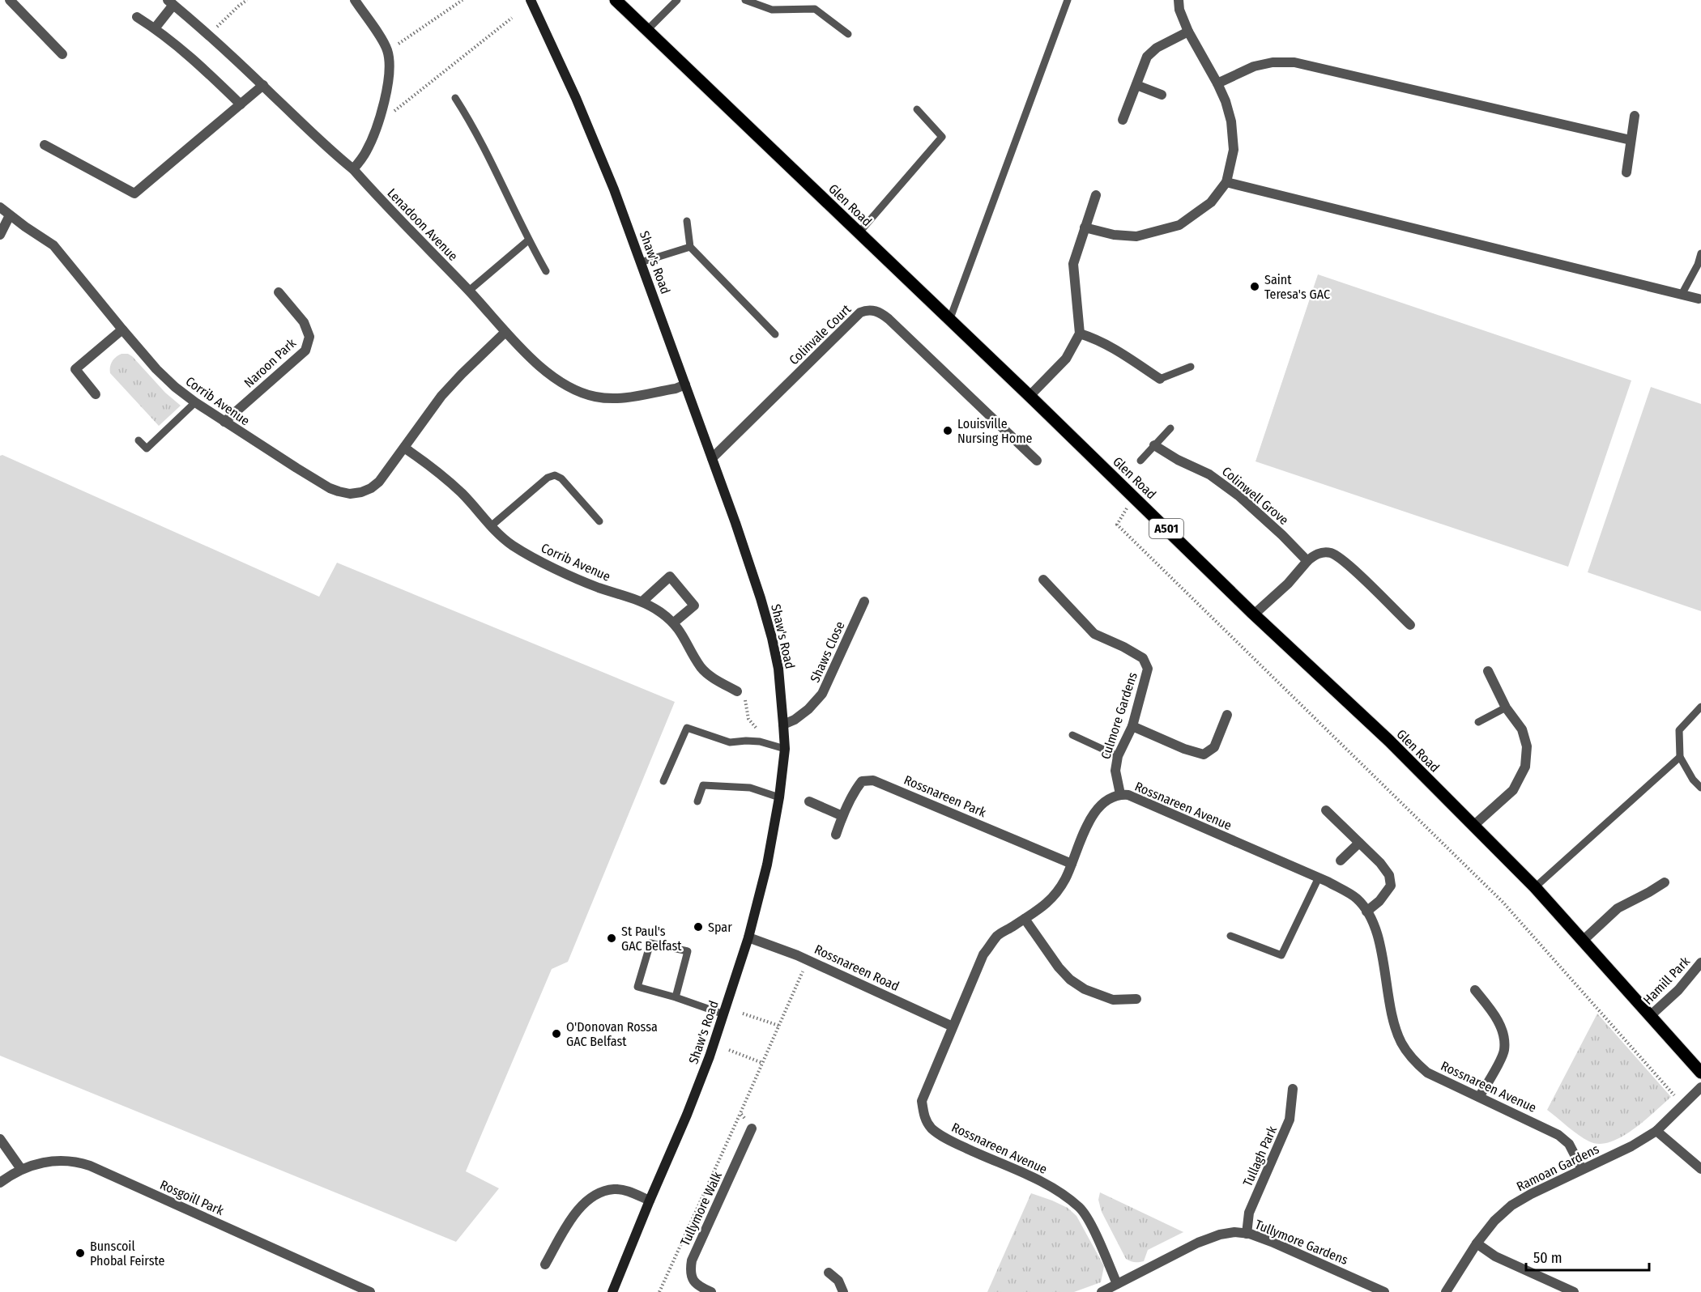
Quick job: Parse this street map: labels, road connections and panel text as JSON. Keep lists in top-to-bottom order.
{
  "streets": {
    "main road": ["Glen Road", "A501"],
    "street": [
      "Lenadoon Avenue",
      "Shaw's Road",
      "Colinvale Court",
      "Naroon Park",
      "Corrib Avenue",
      "Colinwell Grove",
      "Shaws Close",
      "Culmore Gardens",
      "Rossnareen Park",
      "Rossnareen Avenue",
      "Rossnareen Road",
      "Hamill Park",
      "Tullagh Park",
      "Ramoan Gardens",
      "Rosgoill Park",
      "Tullymore Walk",
      "Tullymore Gardens"
    ]
  },
  "crossings": [
    ["Glen Road", "Hamill Park"],
    ["Lenadoon Avenue", "Shaw's Road"],
    ["Lenadoon Avenue", "Corrib Avenue"],
    ["Shaw's Road", "Colinvale Court"],
    ["Shaw's Road", "Shaws Close"],
    ["Shaw's Road", "Rossnareen Road"],
    ["Naroon Park", "Corrib Avenue"],
    ["Culmore Gardens", "Rossnareen Avenue"],
    ["Rossnareen Park", "Rossnareen Avenue"],
    ["Rossnareen Avenue", "Rossnareen Road"],
    ["Rossnareen Avenue", "Ramoan Gardens"],
    ["Rossnareen Avenue", "Tullymore Gardens"],
    ["Tullagh Park", "Tullymore Gardens"]
  ],
  "places": [
    "Saint Teresa's GAC",
    "Louisville Nursing Home",
    "Spar",
    "St Paul's GAC Belfast",
    "O'Donovan Rossa GAC Belfast",
    "Bunscoil Phobal Feirste"
  ],
  "scale_bar": "50 m"
}
